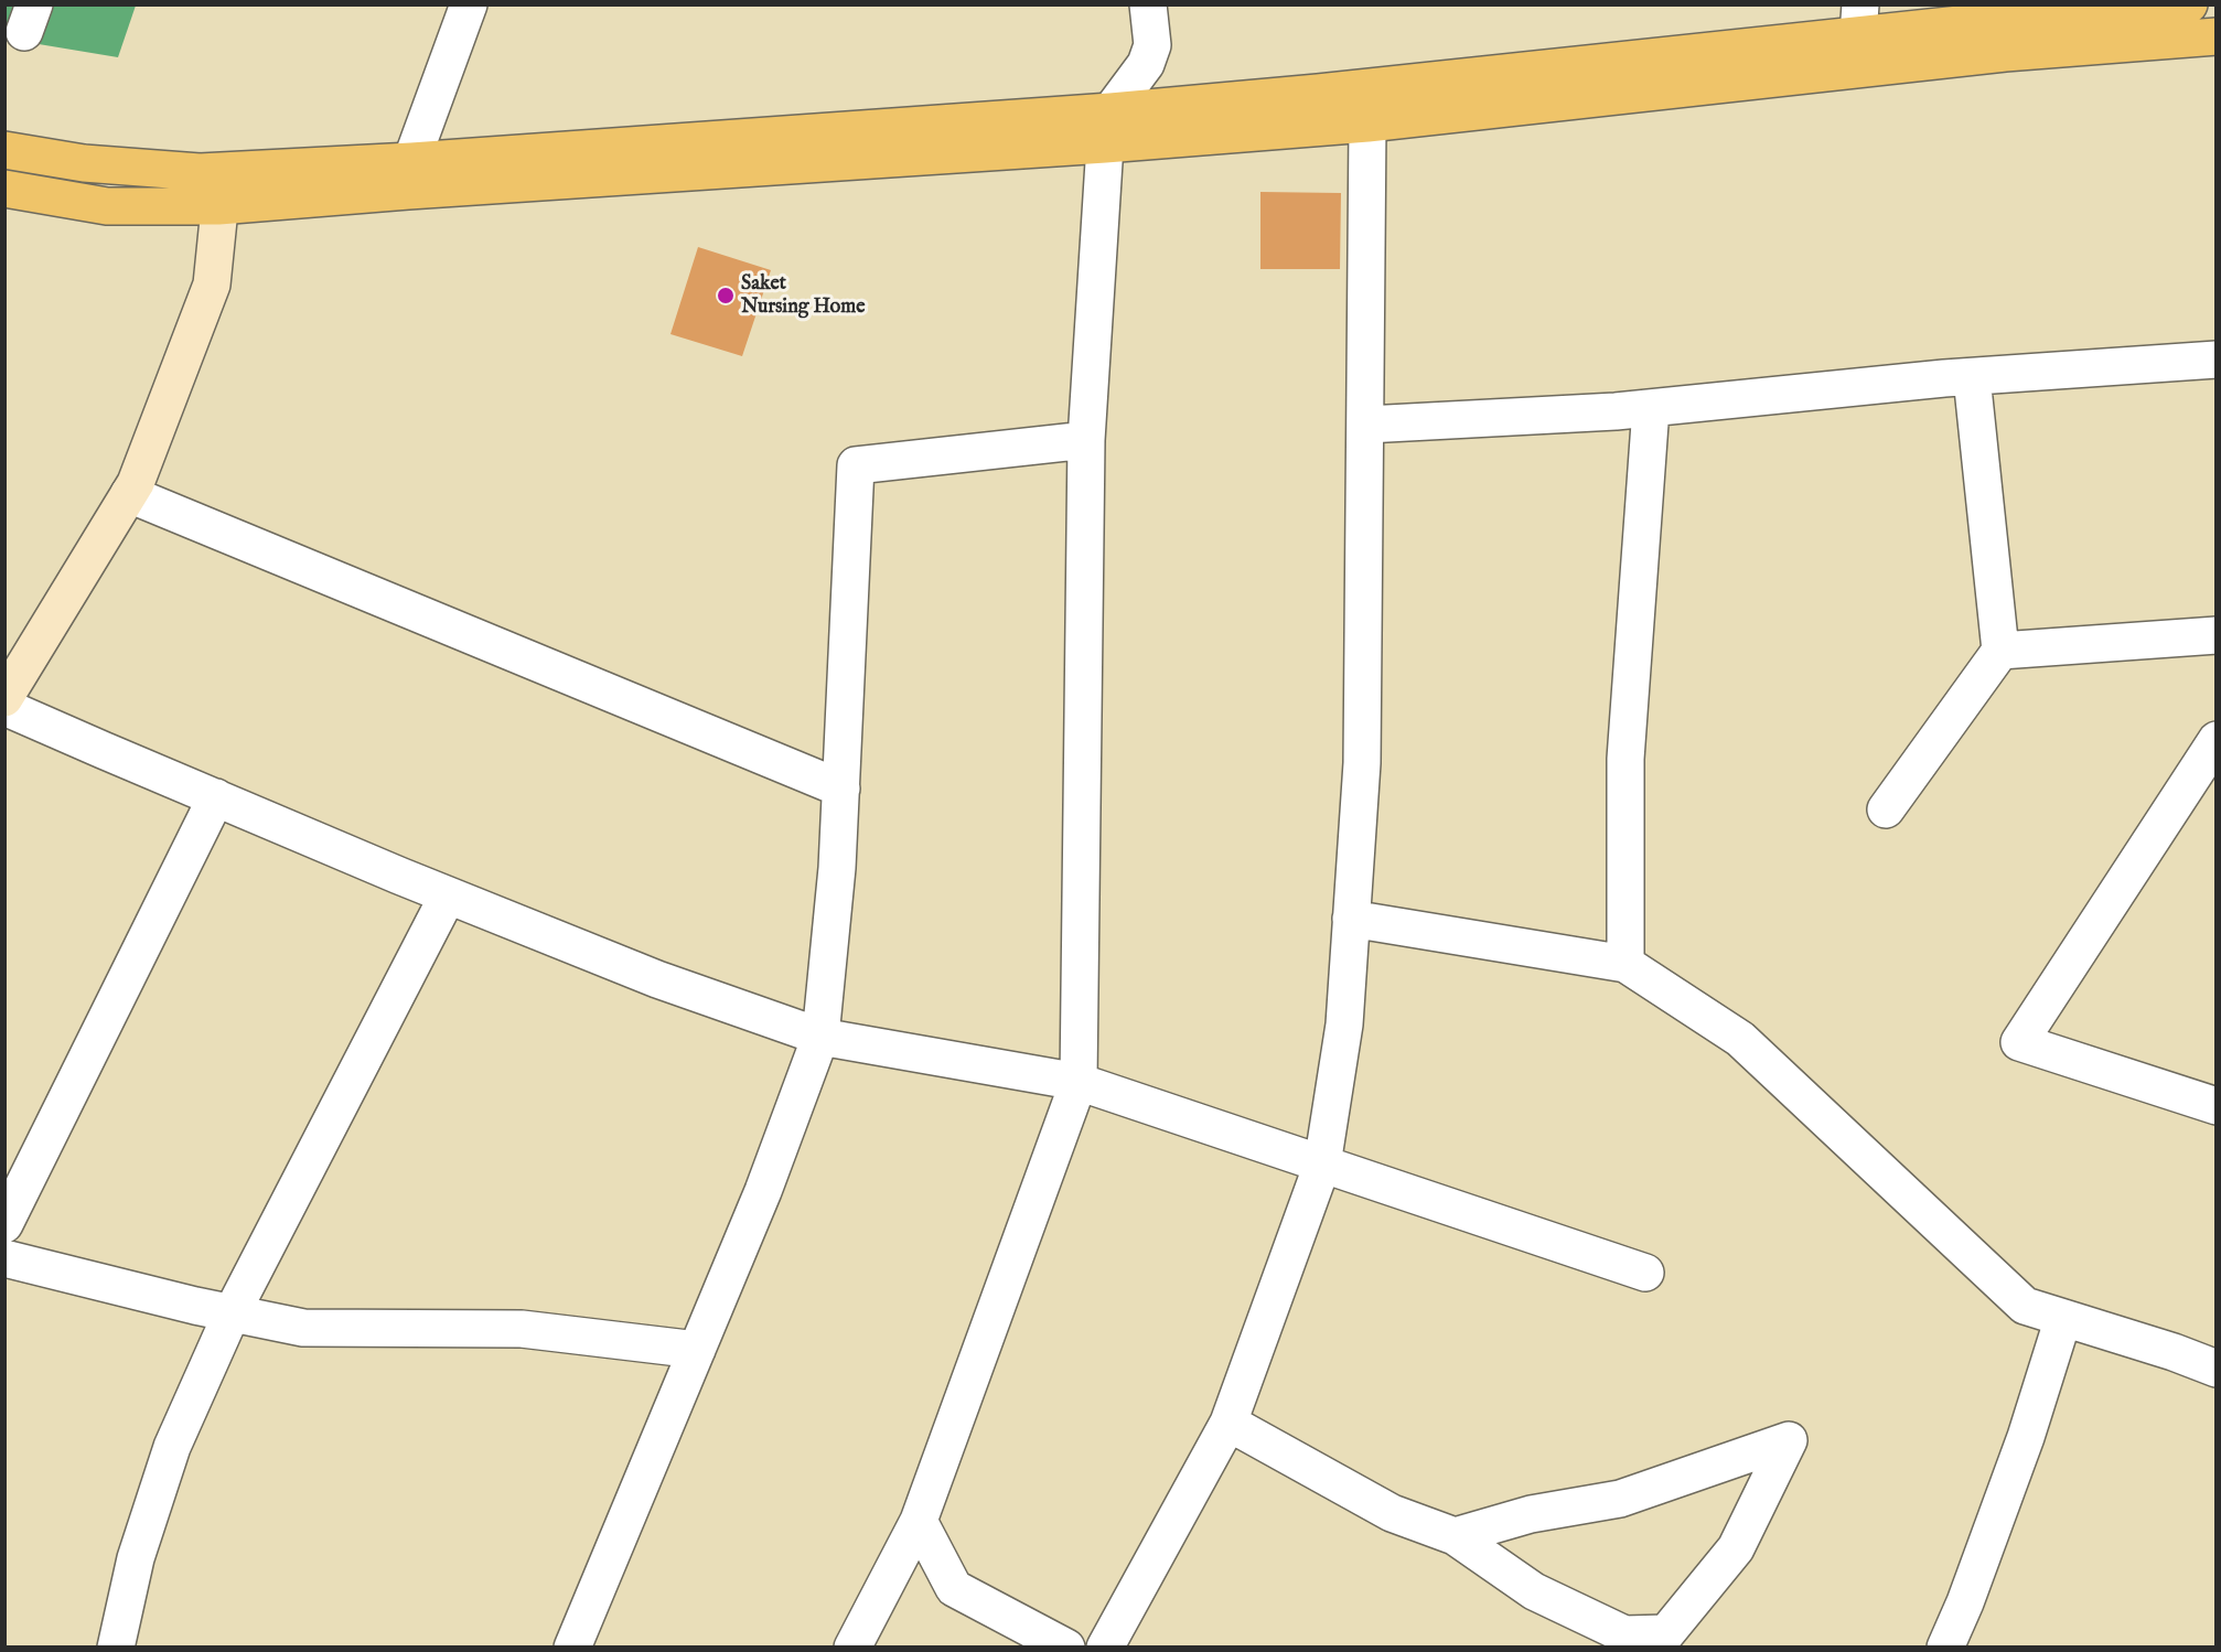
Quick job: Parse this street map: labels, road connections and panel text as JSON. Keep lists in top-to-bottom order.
{
  "places": ["Saket Nursing Home"]
}
